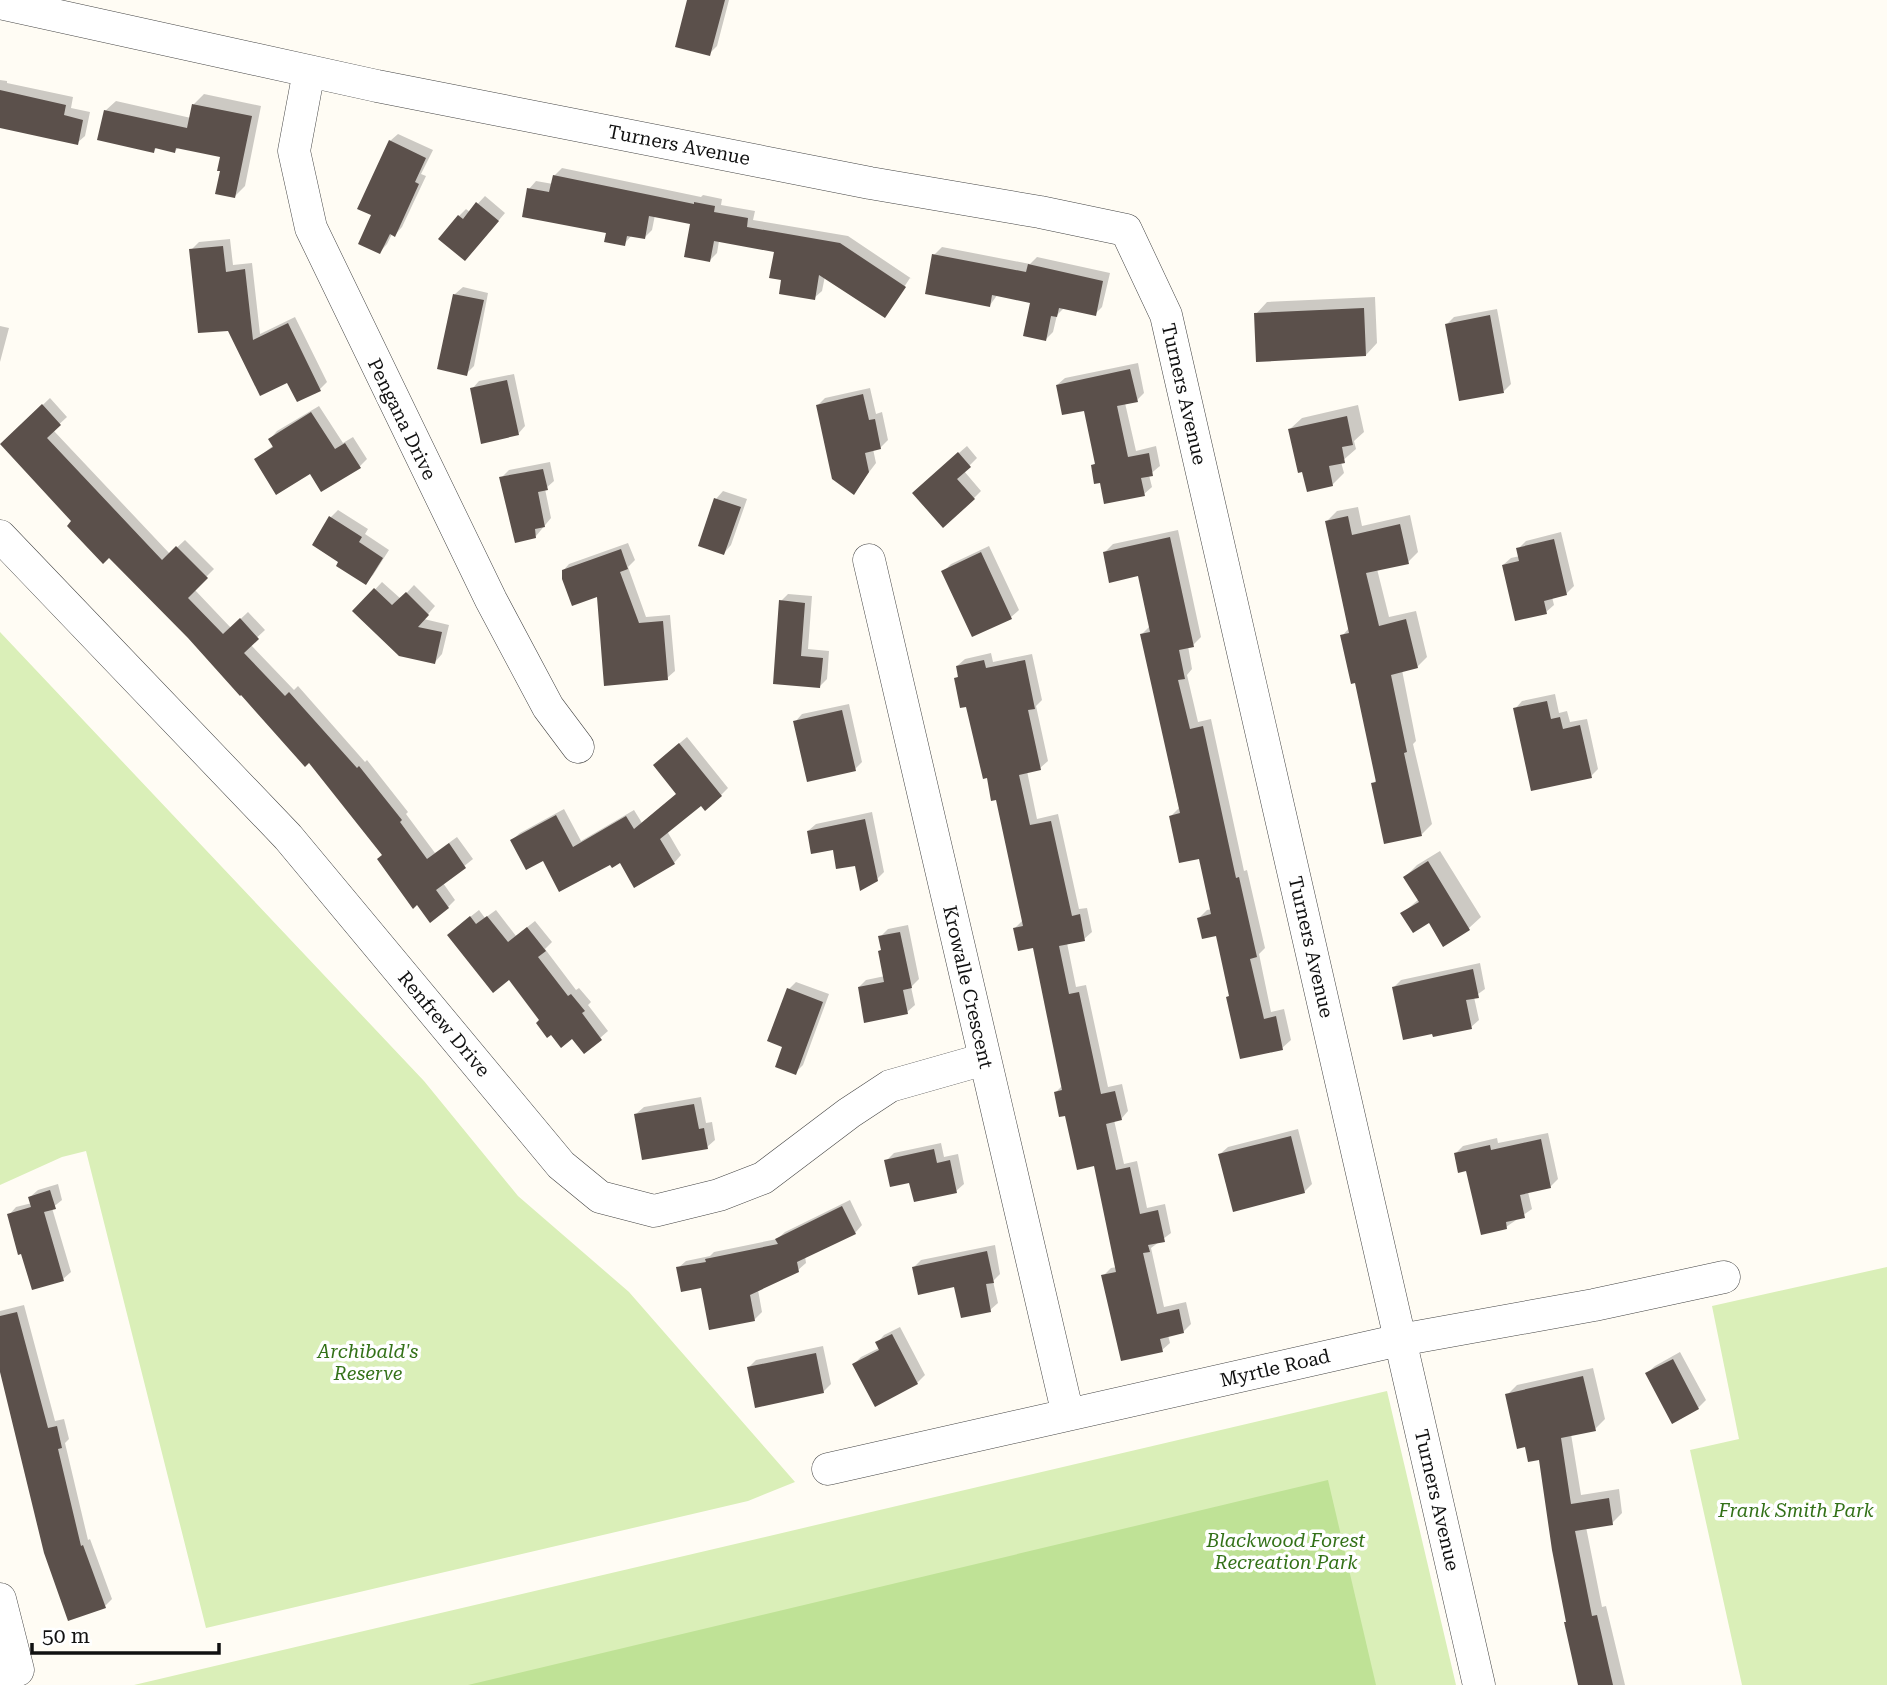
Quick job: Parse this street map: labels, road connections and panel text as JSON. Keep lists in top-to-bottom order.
{
  "streets": {
    "street": [
      "Turners Avenue",
      "Pengana Drive",
      "Krowalle Crescent",
      "Renfrew Drive",
      "Myrtle Road"
    ]
  },
  "crossings": [
    ["Turners Avenue", "Pengana Drive"],
    ["Turners Avenue", "Myrtle Road"],
    ["Krowalle Crescent", "Renfrew Drive"],
    ["Krowalle Crescent", "Myrtle Road"]
  ],
  "parks": ["Archibald's Reserve", "Frank Smith Park", "Blackwood Forest Recreation Park"],
  "scale_bar": "50 m"
}
